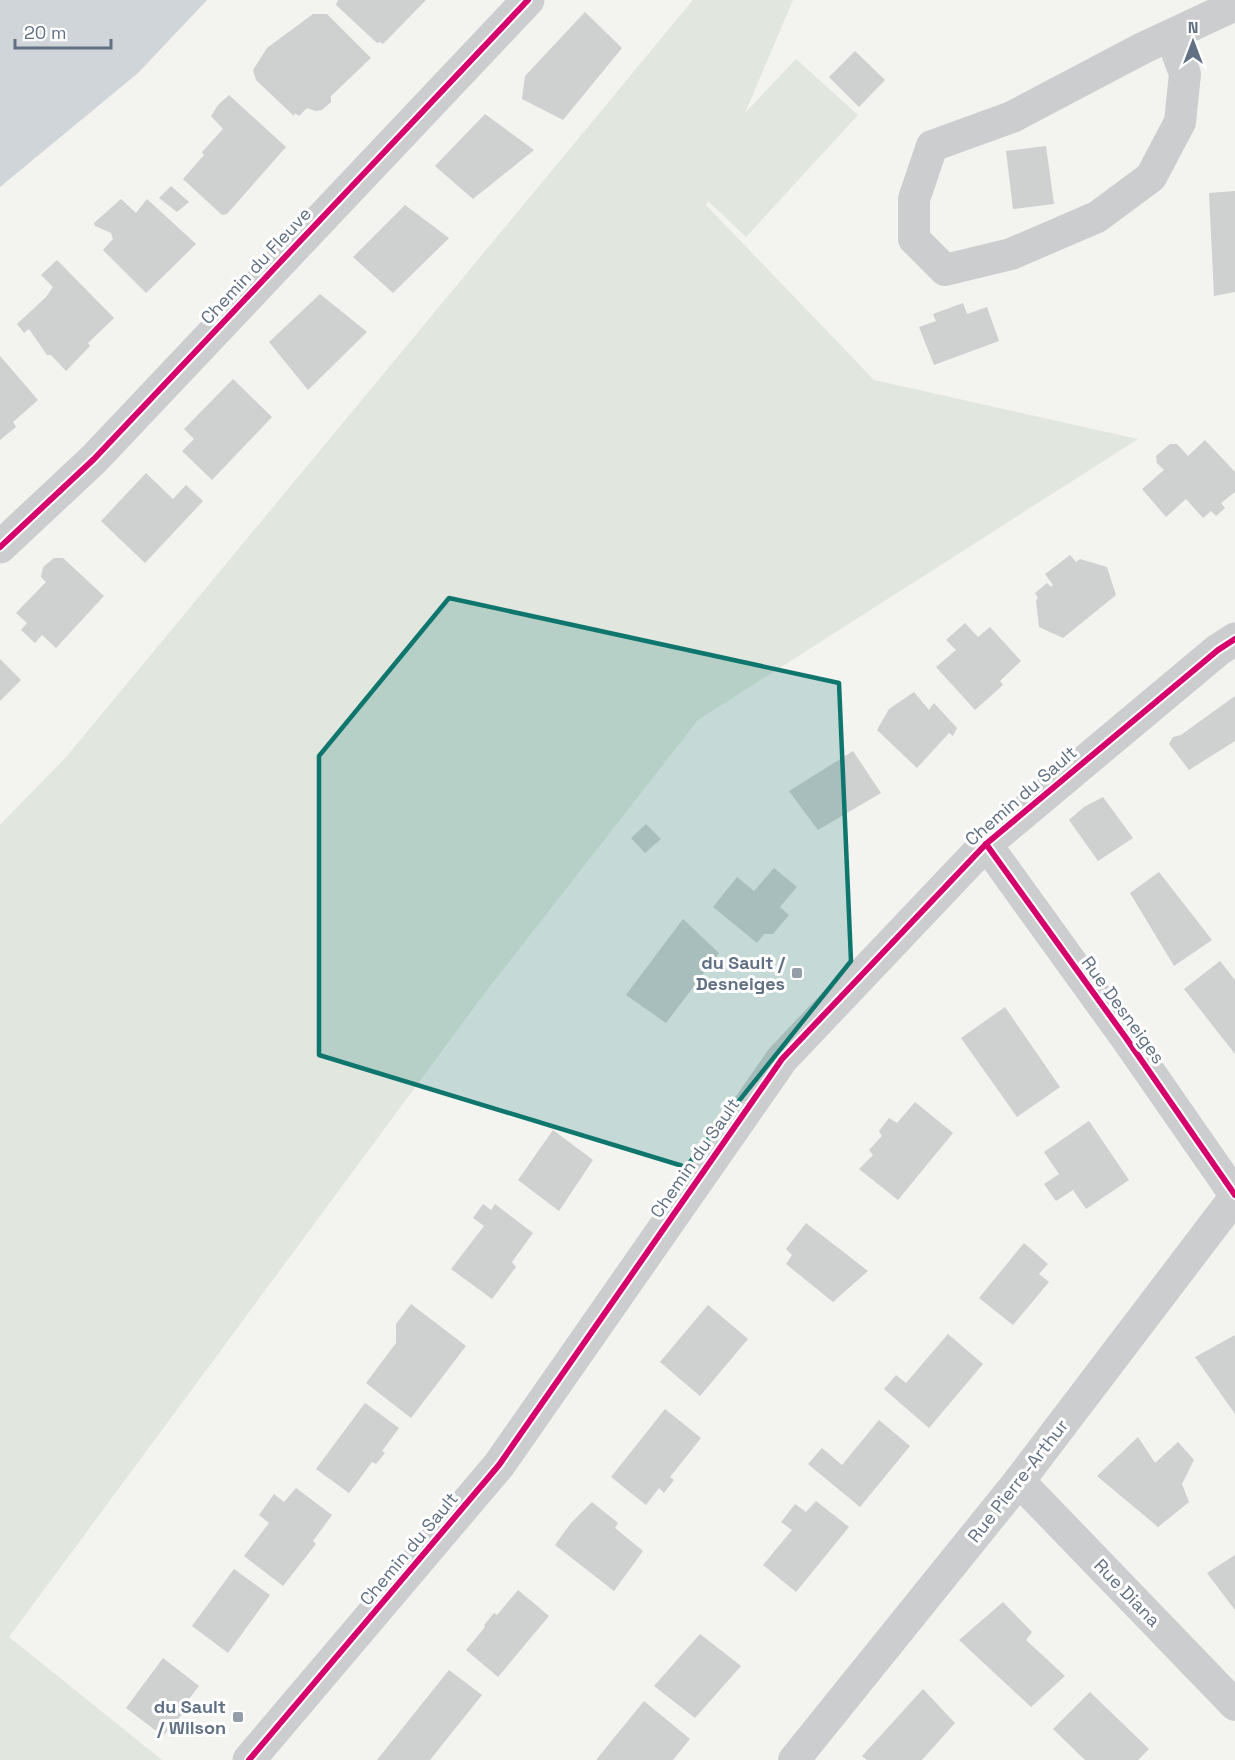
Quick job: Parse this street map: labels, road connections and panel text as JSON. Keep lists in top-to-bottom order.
{
  "streets": {
    "street": [
      "Chemin du Fleuve",
      "Chemin du Sault",
      "Rue Desneiges",
      "Rue Pierre-Arthur",
      "Rue Diana"
    ]
  },
  "crossings": [
    ["Chemin du Sault", "Rue Desneiges"],
    ["Rue Desneiges", "Rue Pierre-Arthur"],
    ["Rue Pierre-Arthur", "Rue Diana"]
  ],
  "places": {
    "transit": ["du Sault / Desneiges", "du Sault / Wilson"]
  },
  "scale_bar": "20 m",
  "north": "top"
}
